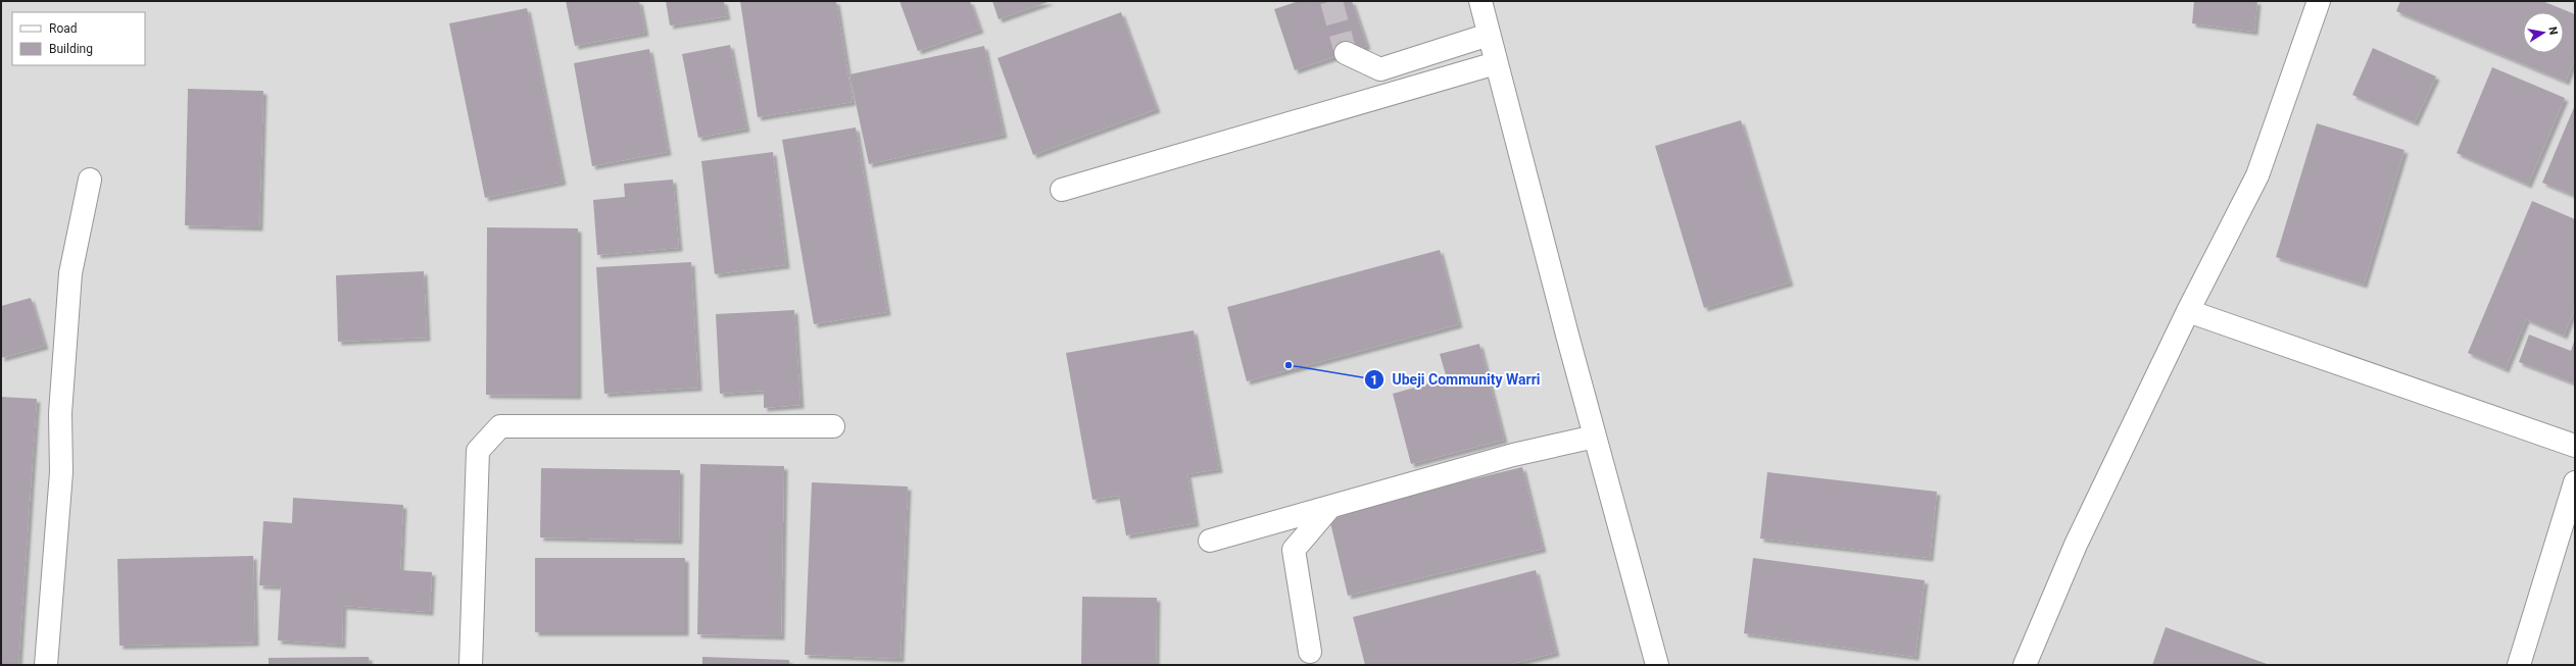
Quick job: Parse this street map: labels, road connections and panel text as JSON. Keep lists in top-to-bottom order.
{
  "places": ["Ubeji Community Warri"],
  "legend": ["Road", "Building"],
  "north": "right"
}
